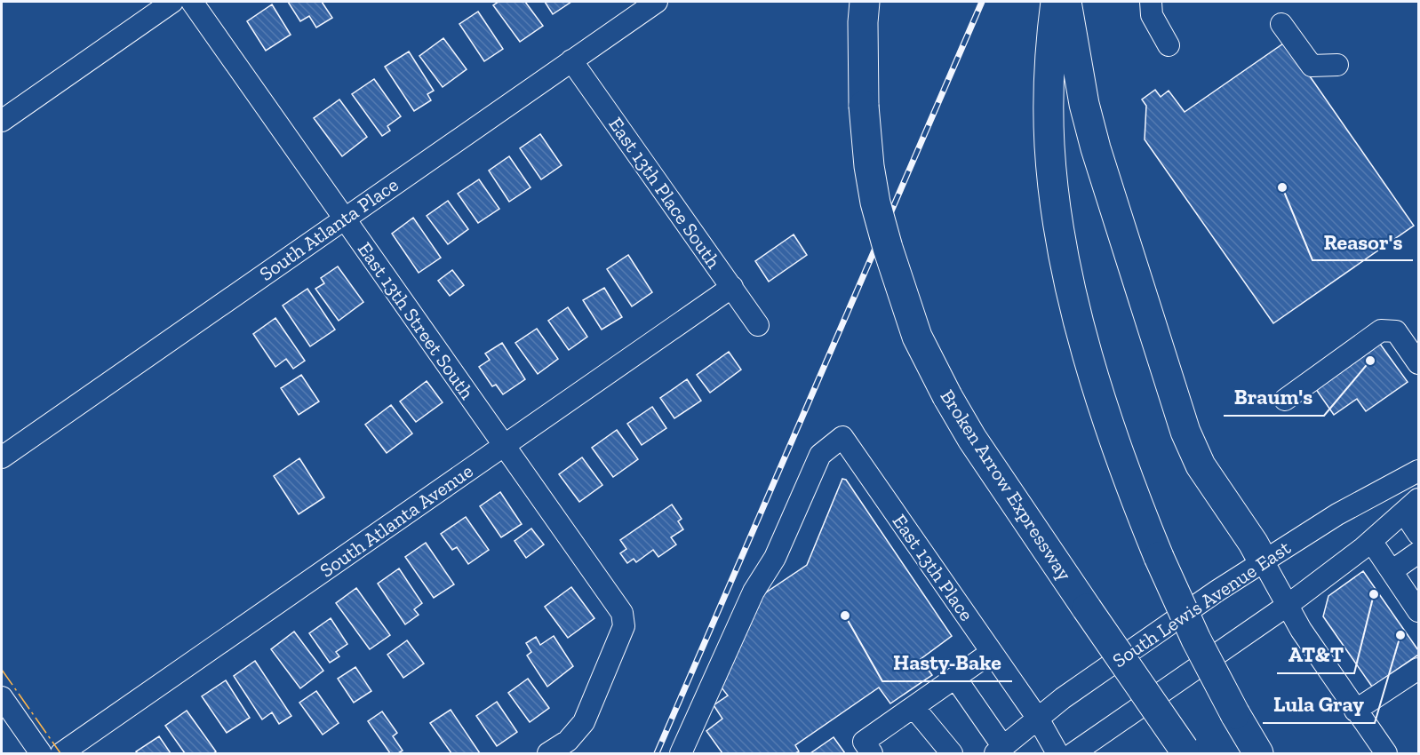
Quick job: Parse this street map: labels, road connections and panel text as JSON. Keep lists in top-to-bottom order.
{
  "streets": {
    "highway": ["Broken Arrow Expressway"],
    "street": [
      "East 13th Place South",
      "South Atlanta Place",
      "East 13th Street South",
      "South Atlanta Avenue",
      "East 13th Place",
      "South Lewis Avenue East"
    ]
  },
  "crossings": [
    ["East 13th Place South", "South Atlanta Place"],
    ["East 13th Place South", "South Atlanta Avenue"],
    ["South Atlanta Place", "East 13th Street South"],
    ["East 13th Street South", "South Atlanta Avenue"],
    ["East 13th Place", "South Lewis Avenue East"]
  ],
  "places": [
    "Reasor's",
    "Braum's",
    "AT&T",
    "Hasty-Bake",
    "Lula Gray"
  ]
}
